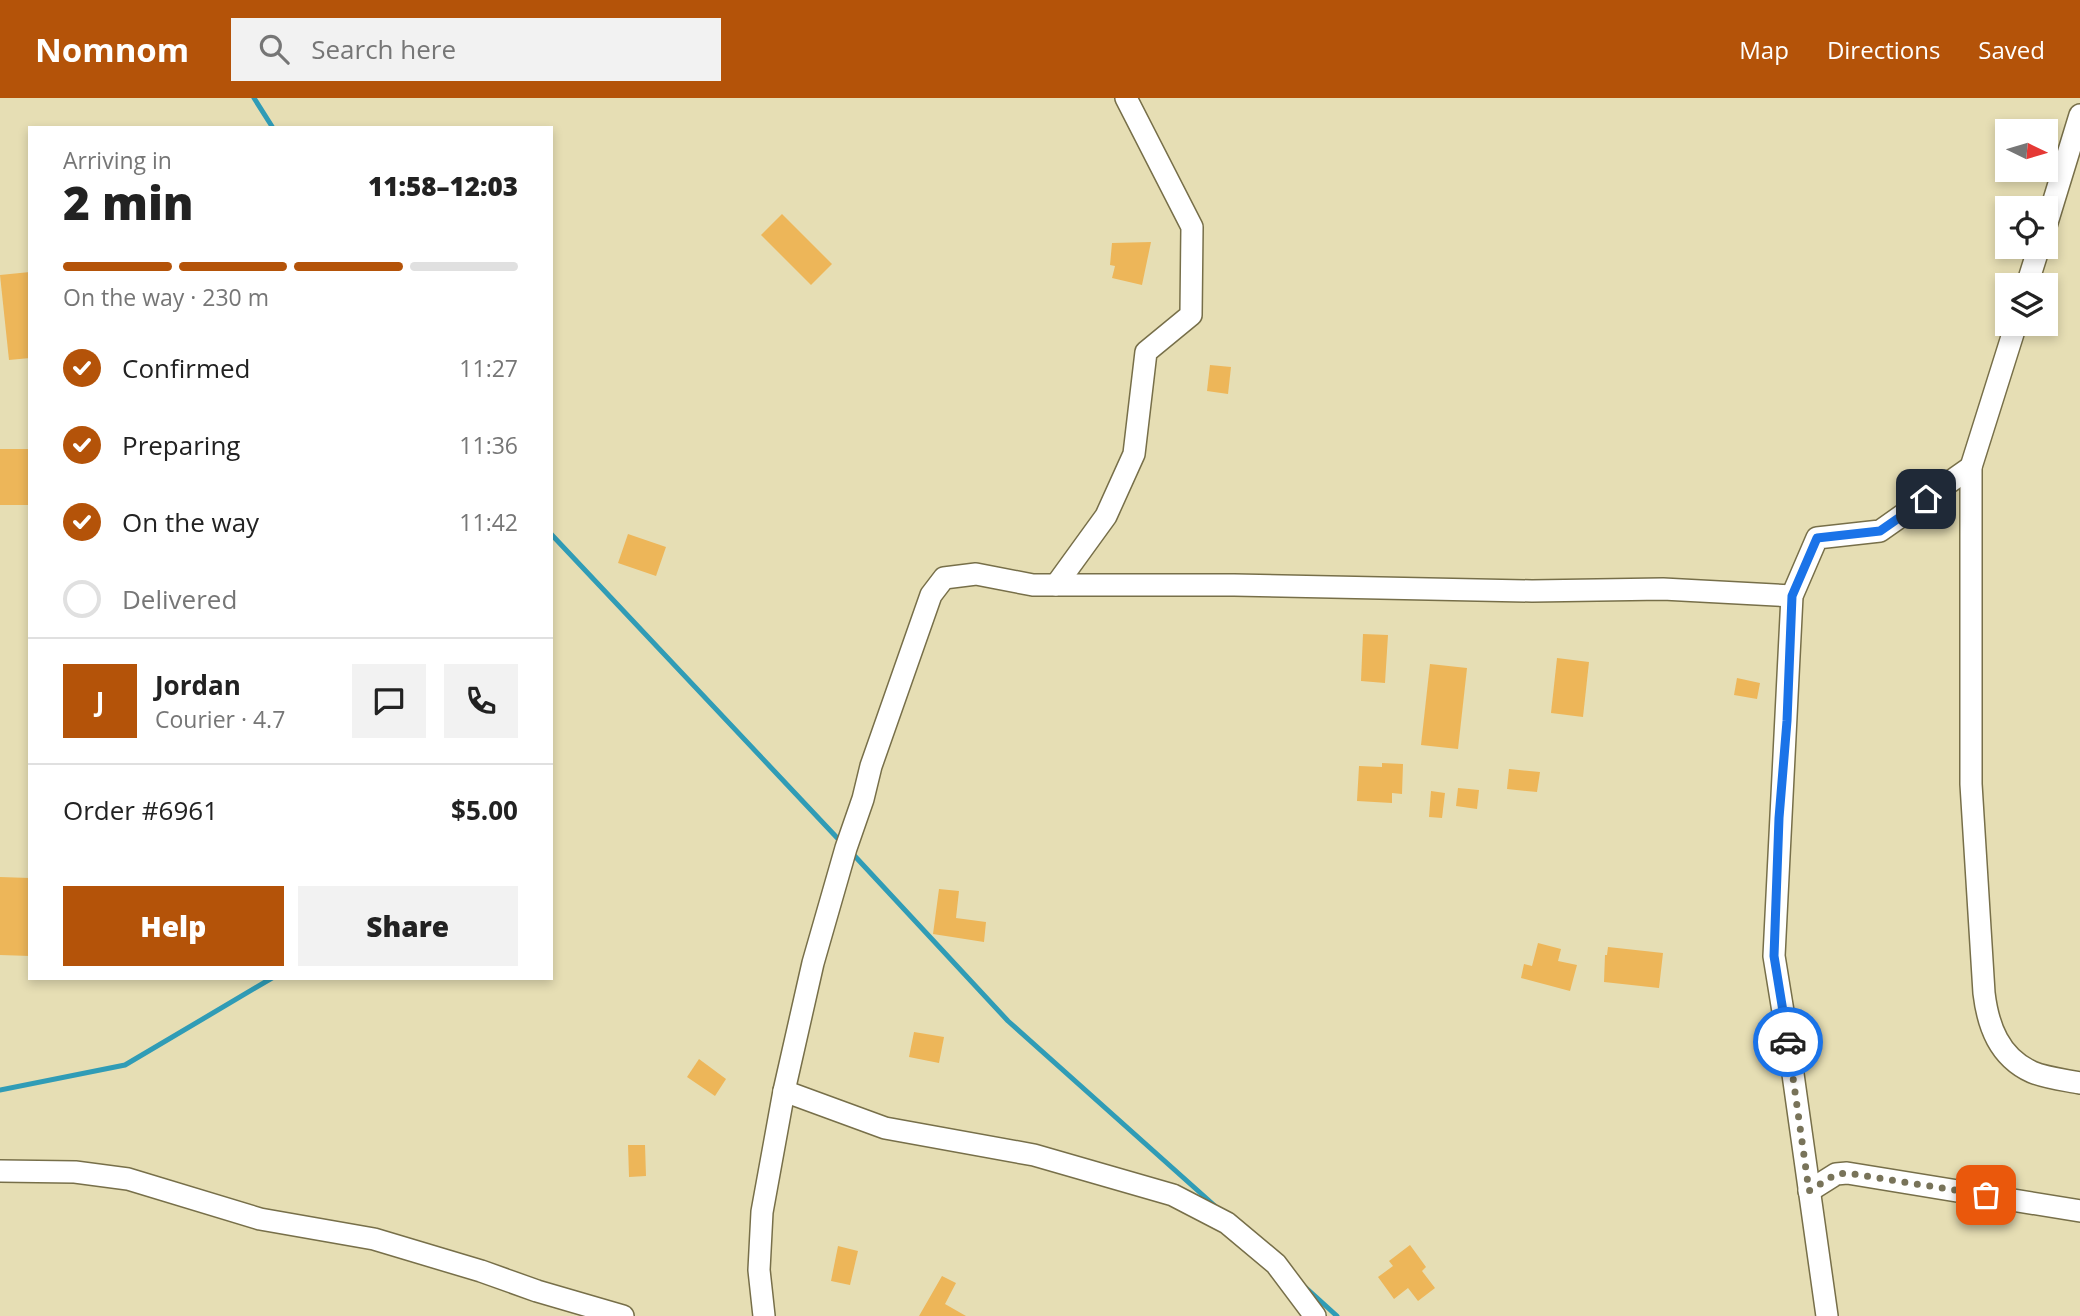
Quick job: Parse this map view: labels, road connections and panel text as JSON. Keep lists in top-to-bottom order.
{
  "north": "right",
  "page": {
    "header": "Nomnom",
    "search": "Search here",
    "nav": ["Map", "Directions", "Saved"],
    "heading": ["2 min", "Arriving in", "11:58–12:03"],
    "panel": [
      "Jordan",
      "Courier · 4.7",
      "Order #6961",
      "$5.00"
    ],
    "bar": "On the way · 230 m",
    "list": [
      ["Confirmed", "11:27"],
      ["Preparing", "11:36"],
      ["On the way", "11:42"],
      "Delivered"
    ],
    "round": "J",
    "buttons": ["Help", "Share"]
  }
}
